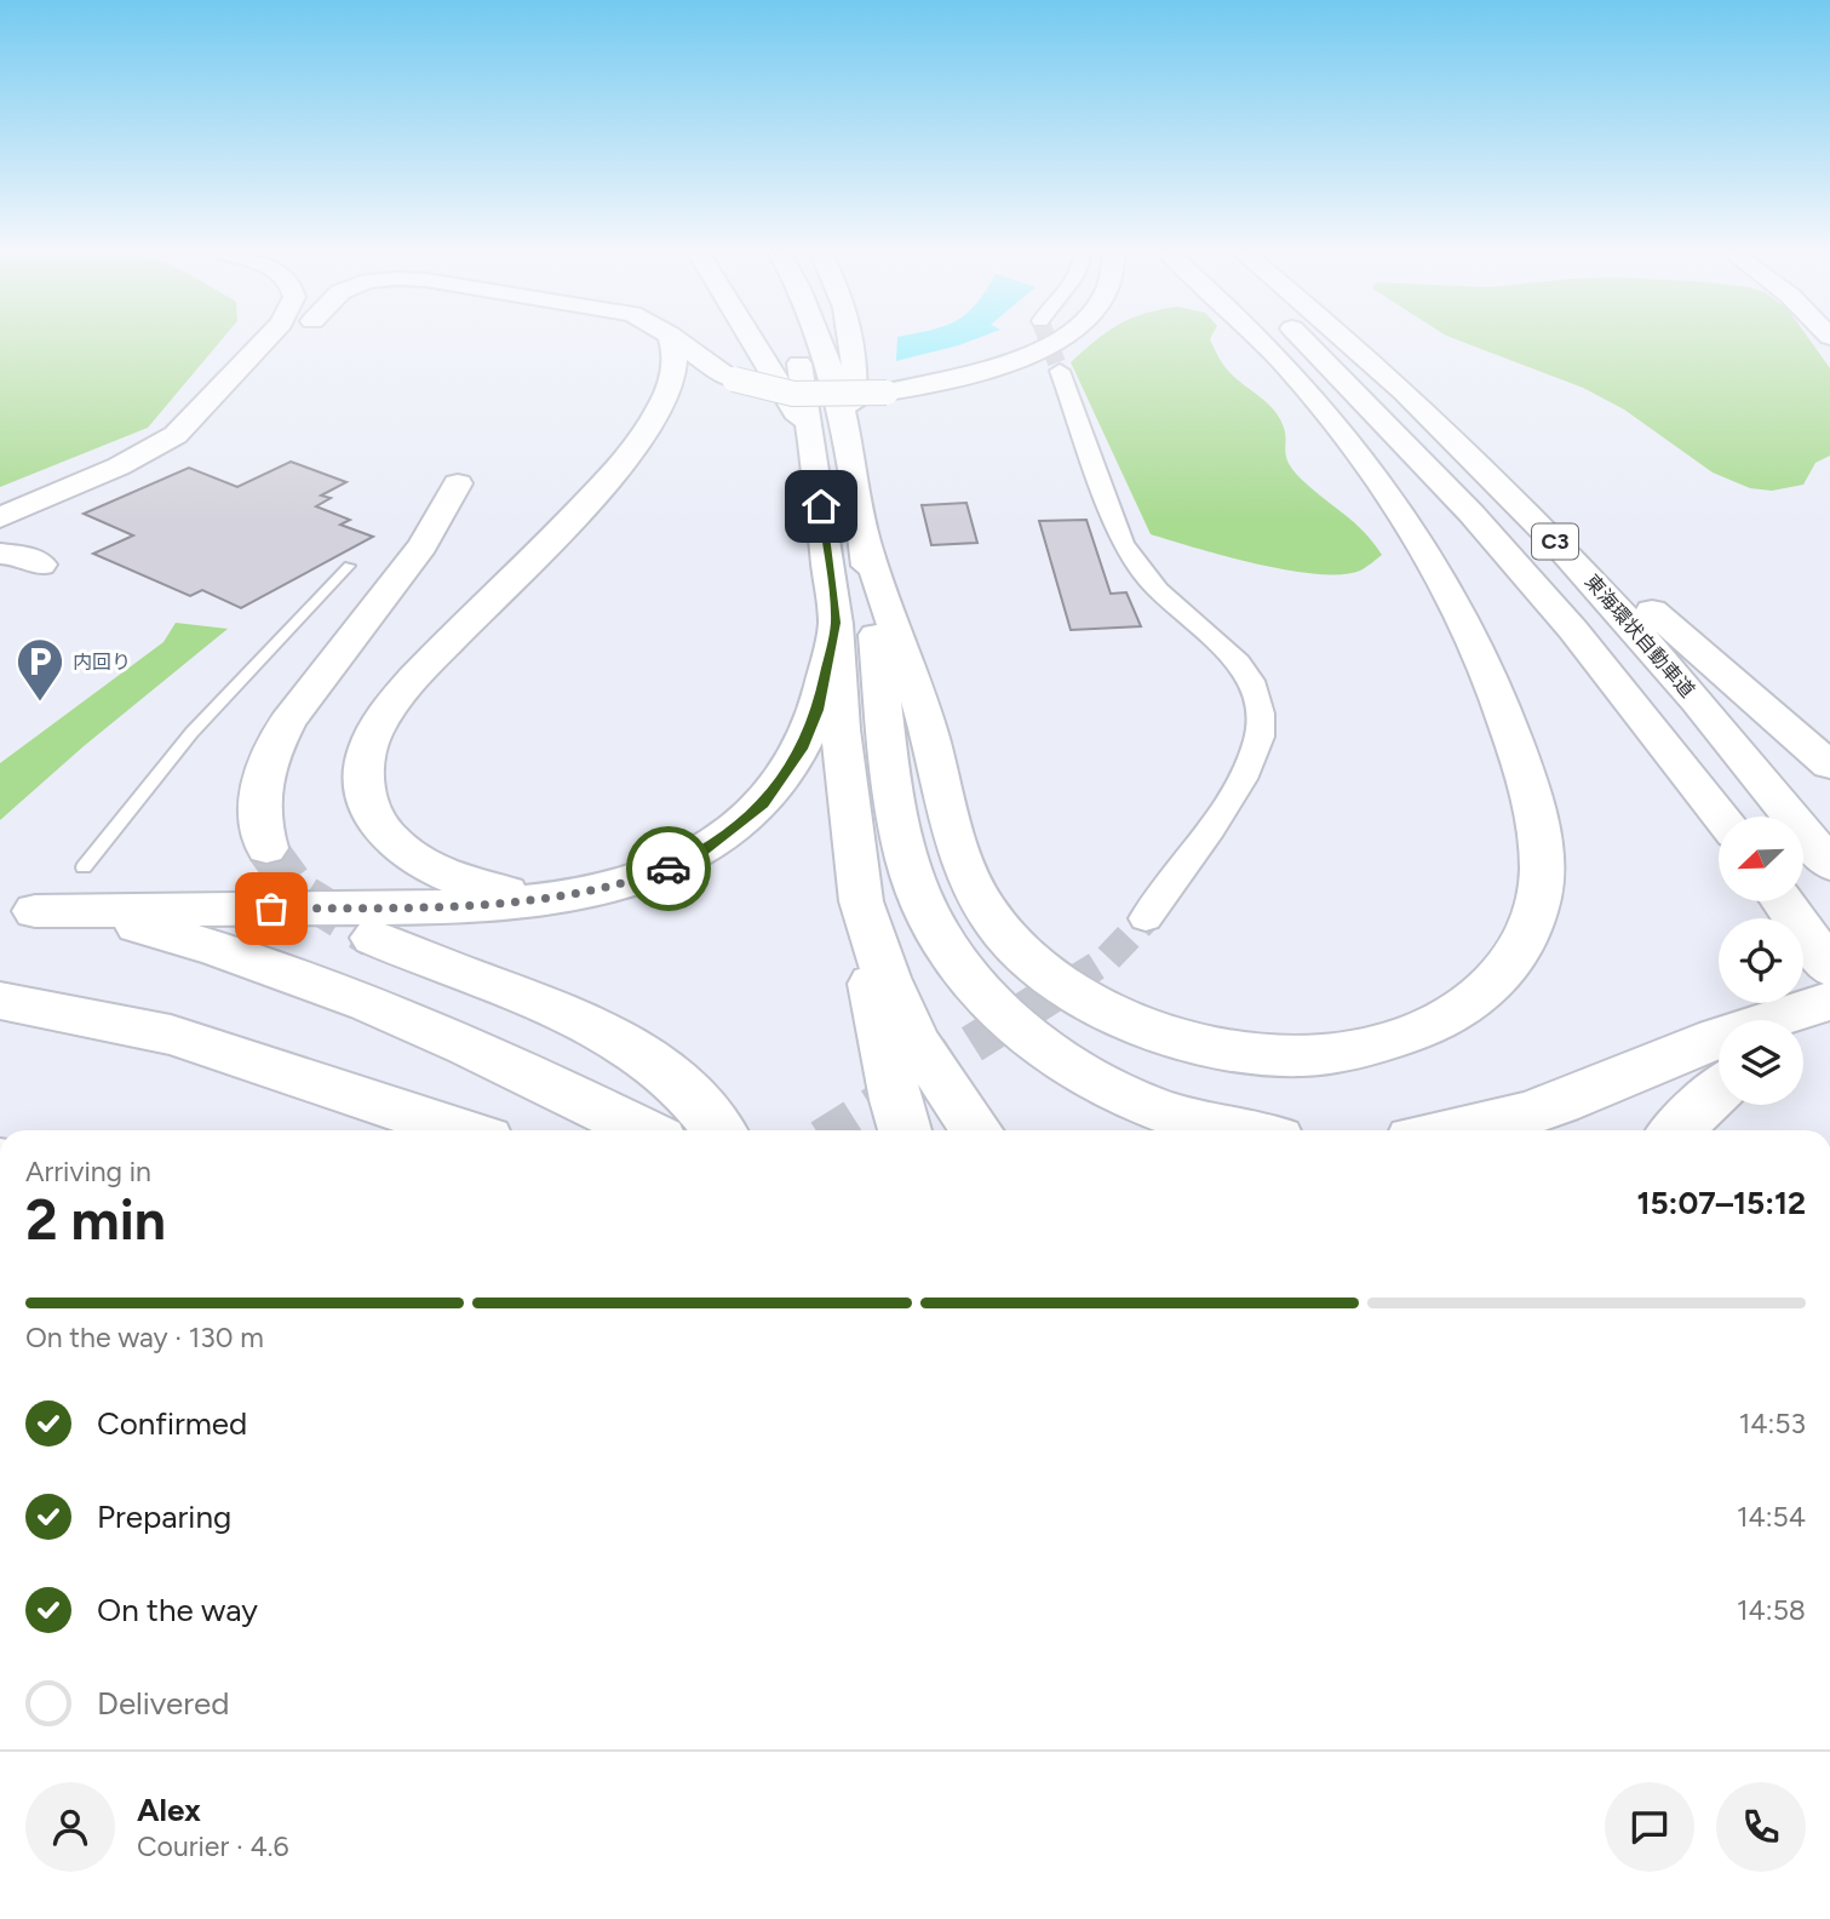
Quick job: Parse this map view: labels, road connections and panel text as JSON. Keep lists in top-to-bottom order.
{
  "streets": {
    "highway": ["C3", "東海環状自動車道"]
  },
  "places": {
    "parking": ["内回り"]
  },
  "north": "bottom left",
  "page": {
    "heading": ["2 min", "Arriving in", "15:07–15:12"],
    "panel": ["Alex", "Courier · 4.6"],
    "bar": "On the way · 130 m",
    "list": [
      ["Confirmed", "14:53"],
      ["Preparing", "14:54"],
      ["On the way", "14:58"],
      "Delivered"
    ]
  }
}
